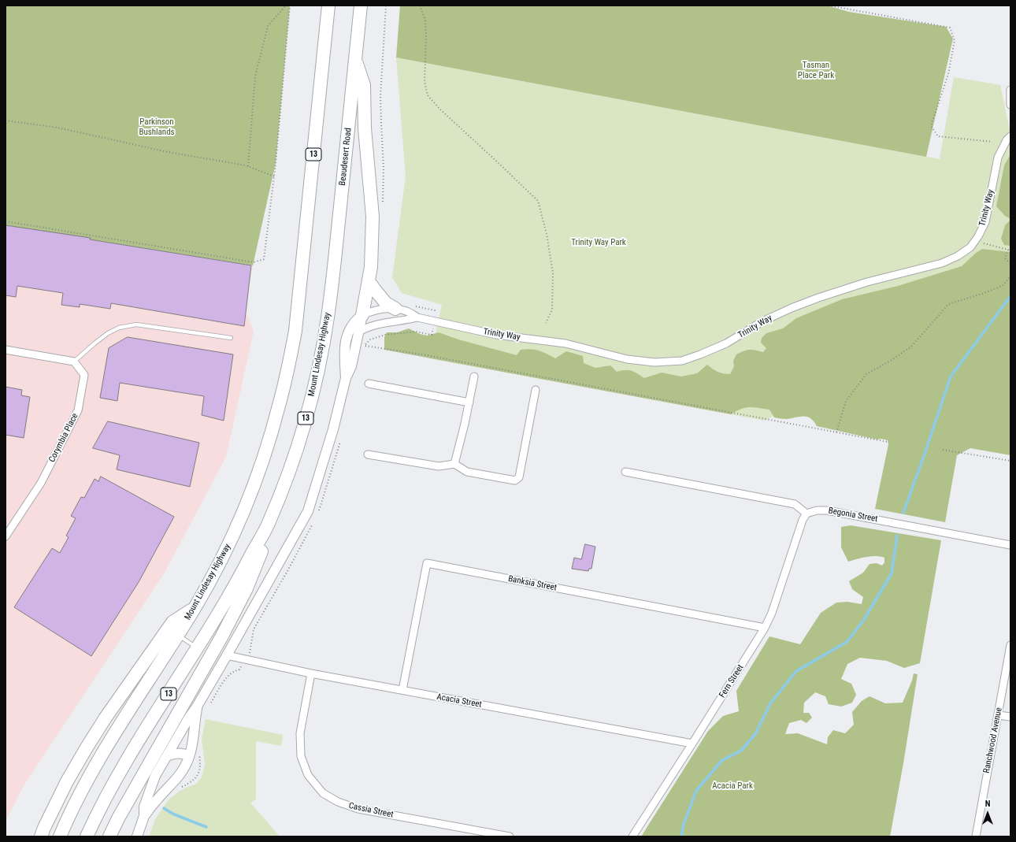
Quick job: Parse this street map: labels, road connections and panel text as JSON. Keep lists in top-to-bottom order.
{
  "streets": {
    "highway": ["13", "Beaudesert Road", "Mount Lindesay Highway"],
    "street": [
      "Trinity Way",
      "Corymbia Place",
      "Begonia Street",
      "Banksia Street",
      "Fern Street",
      "Acacia Street",
      "Ranchwood Avenue",
      "Cassia Street"
    ]
  },
  "crossings": [
    ["Beaudesert Road", "Mount Lindesay Highway"],
    ["Begonia Street", "Fern Street"],
    ["Banksia Street", "Fern Street"],
    ["Banksia Street", "Acacia Street"],
    ["Fern Street", "Acacia Street"],
    ["Acacia Street", "Cassia Street"]
  ],
  "parks": [
    "Tasman Place Park",
    "Parkinson Bushlands",
    "Trinity Way Park",
    "Acacia Park"
  ],
  "north": "top"
}
